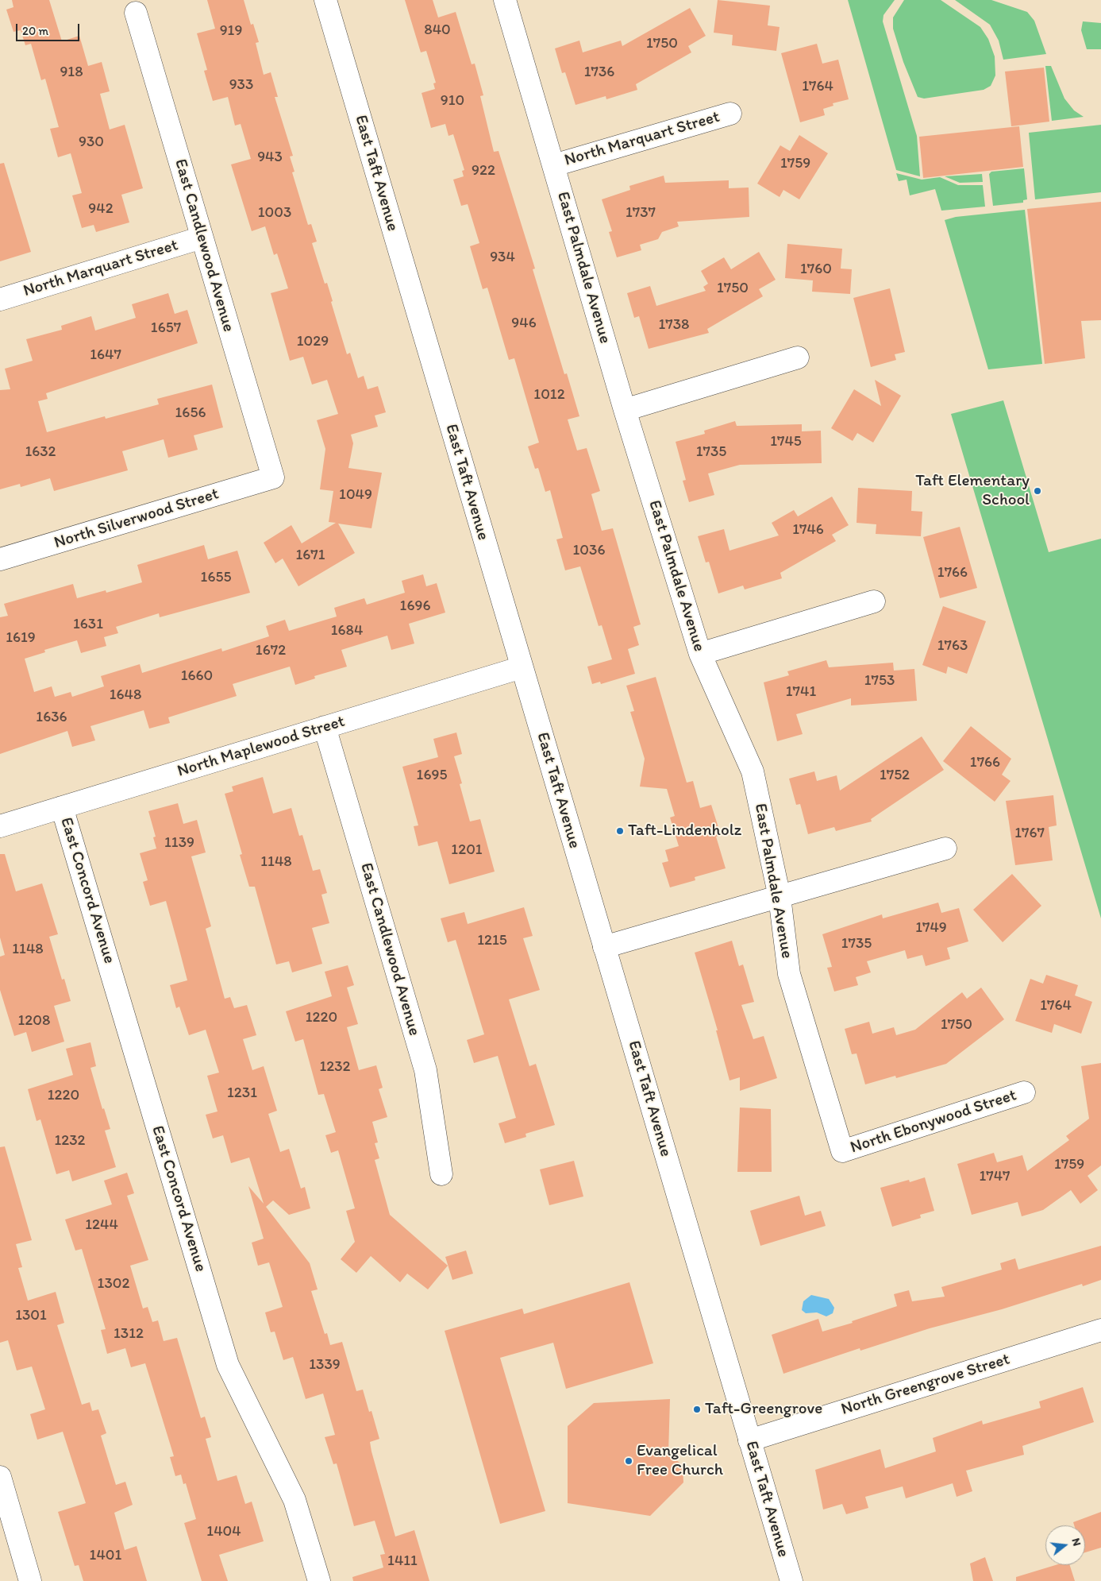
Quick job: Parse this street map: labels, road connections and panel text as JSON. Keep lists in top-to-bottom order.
{
  "streets": {
    "street": [
      "North Marquart Street",
      "East Taft Avenue",
      "East Candlewood Avenue",
      "East Palmdale Avenue",
      "North Silverwood Street",
      "North Maplewood Street",
      "East Concord Avenue",
      "North Ebonywood Street",
      "North Greengrove Street"
    ]
  },
  "crossings": [
    ["North Marquart Street", "East Candlewood Avenue"],
    ["North Marquart Street", "East Palmdale Avenue"],
    ["East Taft Avenue", "North Maplewood Street"],
    ["East Taft Avenue", "North Greengrove Street"],
    ["East Candlewood Avenue", "North Silverwood Street"],
    ["East Candlewood Avenue", "North Maplewood Street"],
    ["East Palmdale Avenue", "North Ebonywood Street"],
    ["North Maplewood Street", "East Concord Avenue"]
  ],
  "places": [
    "Taft Elementary School",
    "Taft-Lindenholz",
    "Taft-Greengrove",
    "Evangelical Free Church"
  ],
  "house_numbers": [
    "840",
    "919",
    "1750",
    "918",
    "1736",
    "933",
    "1764",
    "910",
    "930",
    "943",
    "1759",
    "922",
    "942",
    "1003",
    "1737",
    "934",
    "1760",
    "1750",
    "946",
    "1738",
    "1657",
    "1029",
    "1647",
    "1012",
    "1656",
    "1745",
    "1632",
    "1735",
    "1049",
    "1746",
    "1036",
    "1671",
    "1766",
    "1655",
    "1696",
    "1631",
    "1684",
    "1619",
    "1763",
    "1672",
    "1660",
    "1753",
    "1741",
    "1648",
    "1636",
    "1766",
    "1695",
    "1752",
    "1767",
    "1139",
    "1201",
    "1148",
    "1749",
    "1215",
    "1735",
    "1148",
    "1764",
    "1220",
    "1208",
    "1750",
    "1232",
    "1231",
    "1220",
    "1232",
    "1759",
    "1747",
    "1244",
    "1302",
    "1301",
    "1312",
    "1339",
    "1404",
    "1401",
    "1411"
  ],
  "scale_bar": "20 m",
  "north": "right"
}
